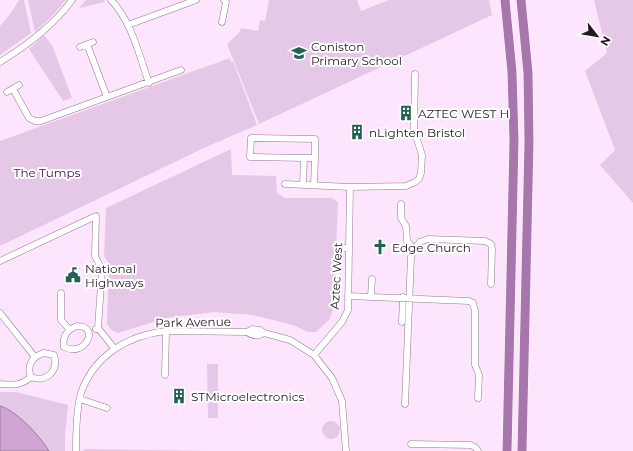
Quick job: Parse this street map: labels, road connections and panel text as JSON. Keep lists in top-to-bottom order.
{
  "streets": {
    "street": ["Aztec West", "Park Avenue"]
  },
  "crossings": [
    ["Aztec West", "Park Avenue"]
  ],
  "parks": ["The Tumps"],
  "places": {
    "school or university": ["Coniston Primary School"],
    "building": ["AZTEC WEST H", "nLighten Bristol", "STMicroelectronics"],
    "church": ["Edge Church"],
    "public building": ["National Highways"]
  },
  "north": "bottom right"
}
